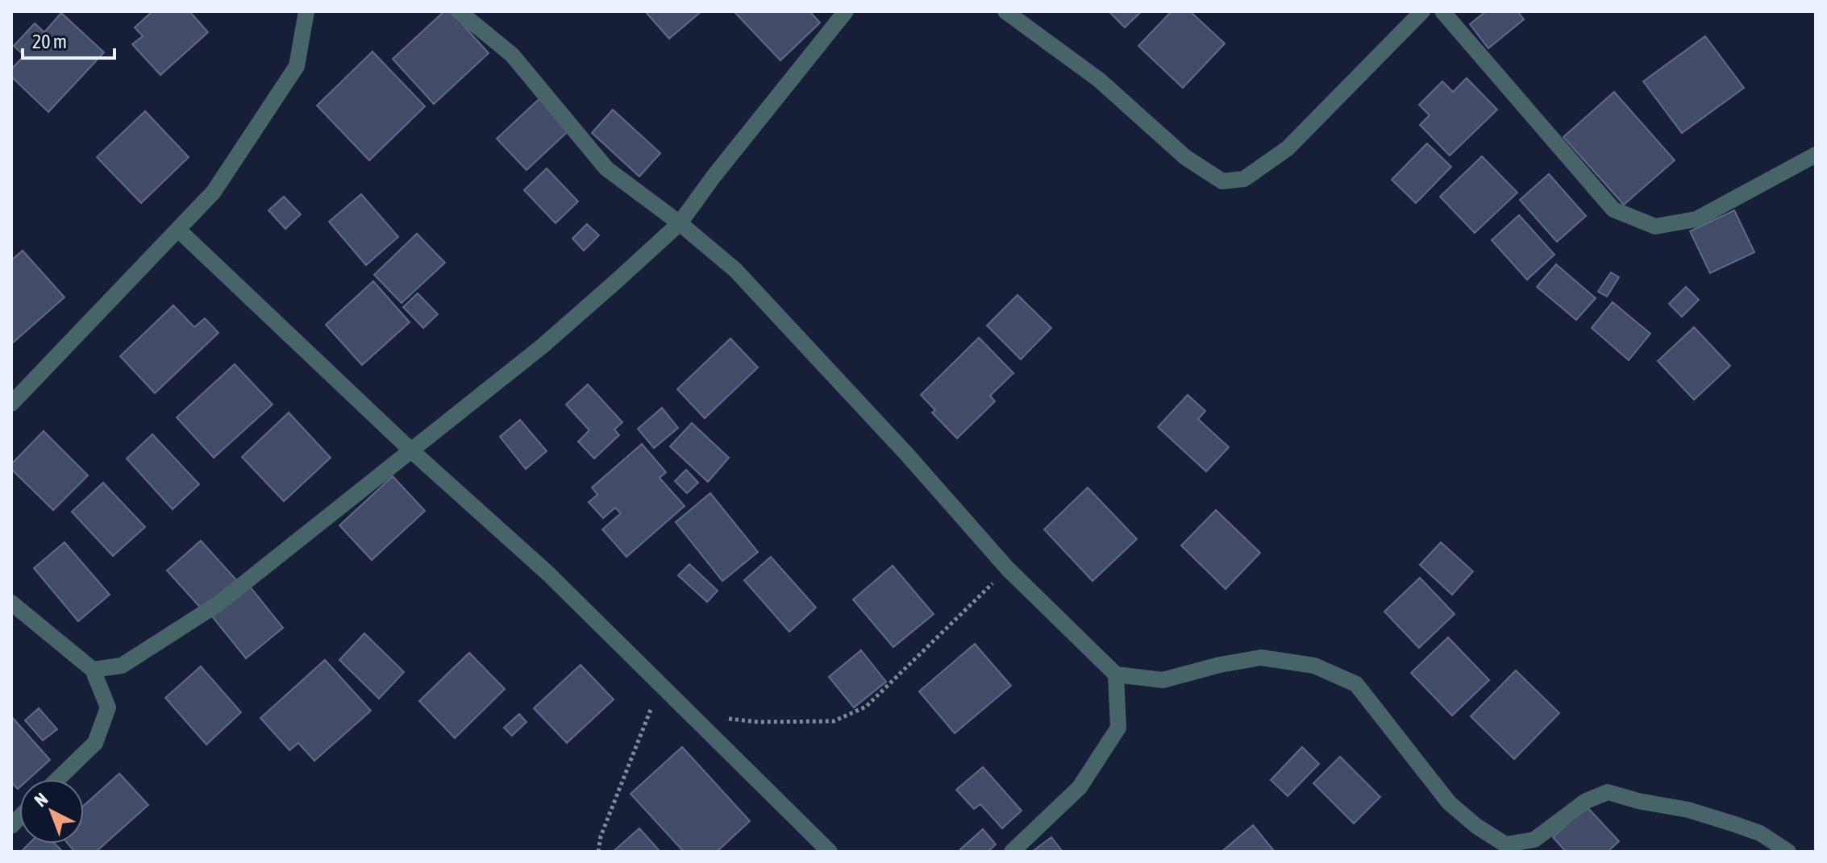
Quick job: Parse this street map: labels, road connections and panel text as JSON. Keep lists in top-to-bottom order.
{
  "scale_bar": "20 m",
  "north": "top left"
}
